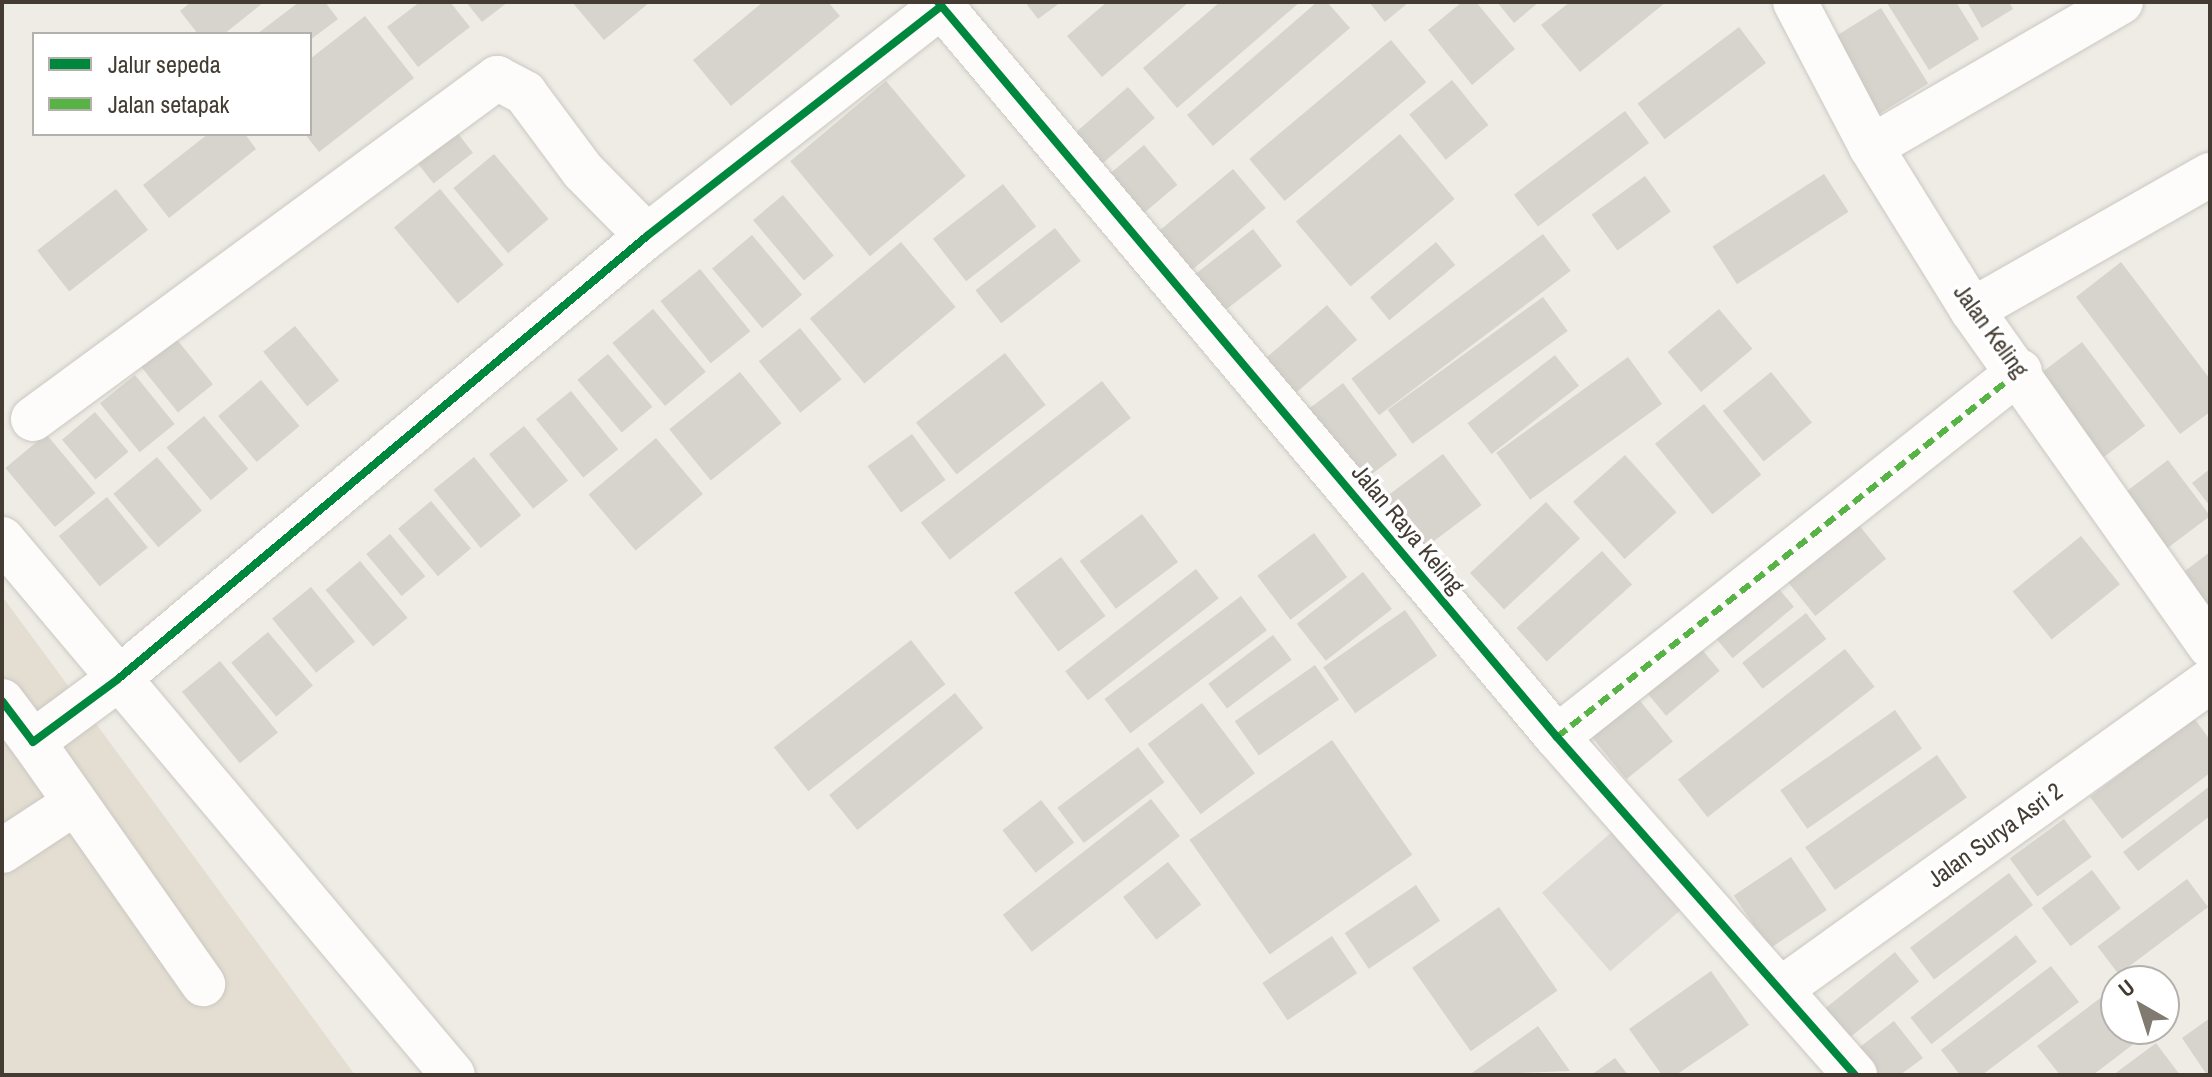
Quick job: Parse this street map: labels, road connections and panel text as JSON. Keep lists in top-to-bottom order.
{
  "streets": {
    "street": ["Jalan Keling", "Jalan Raya Keling", "Jalan Surya Asri 2"]
  },
  "crossings": [
    ["Jalan Raya Keling", "Jalan Surya Asri 2"]
  ],
  "legend": ["Jalur sepeda", "Jalan setapak"],
  "north": "top left"
}
